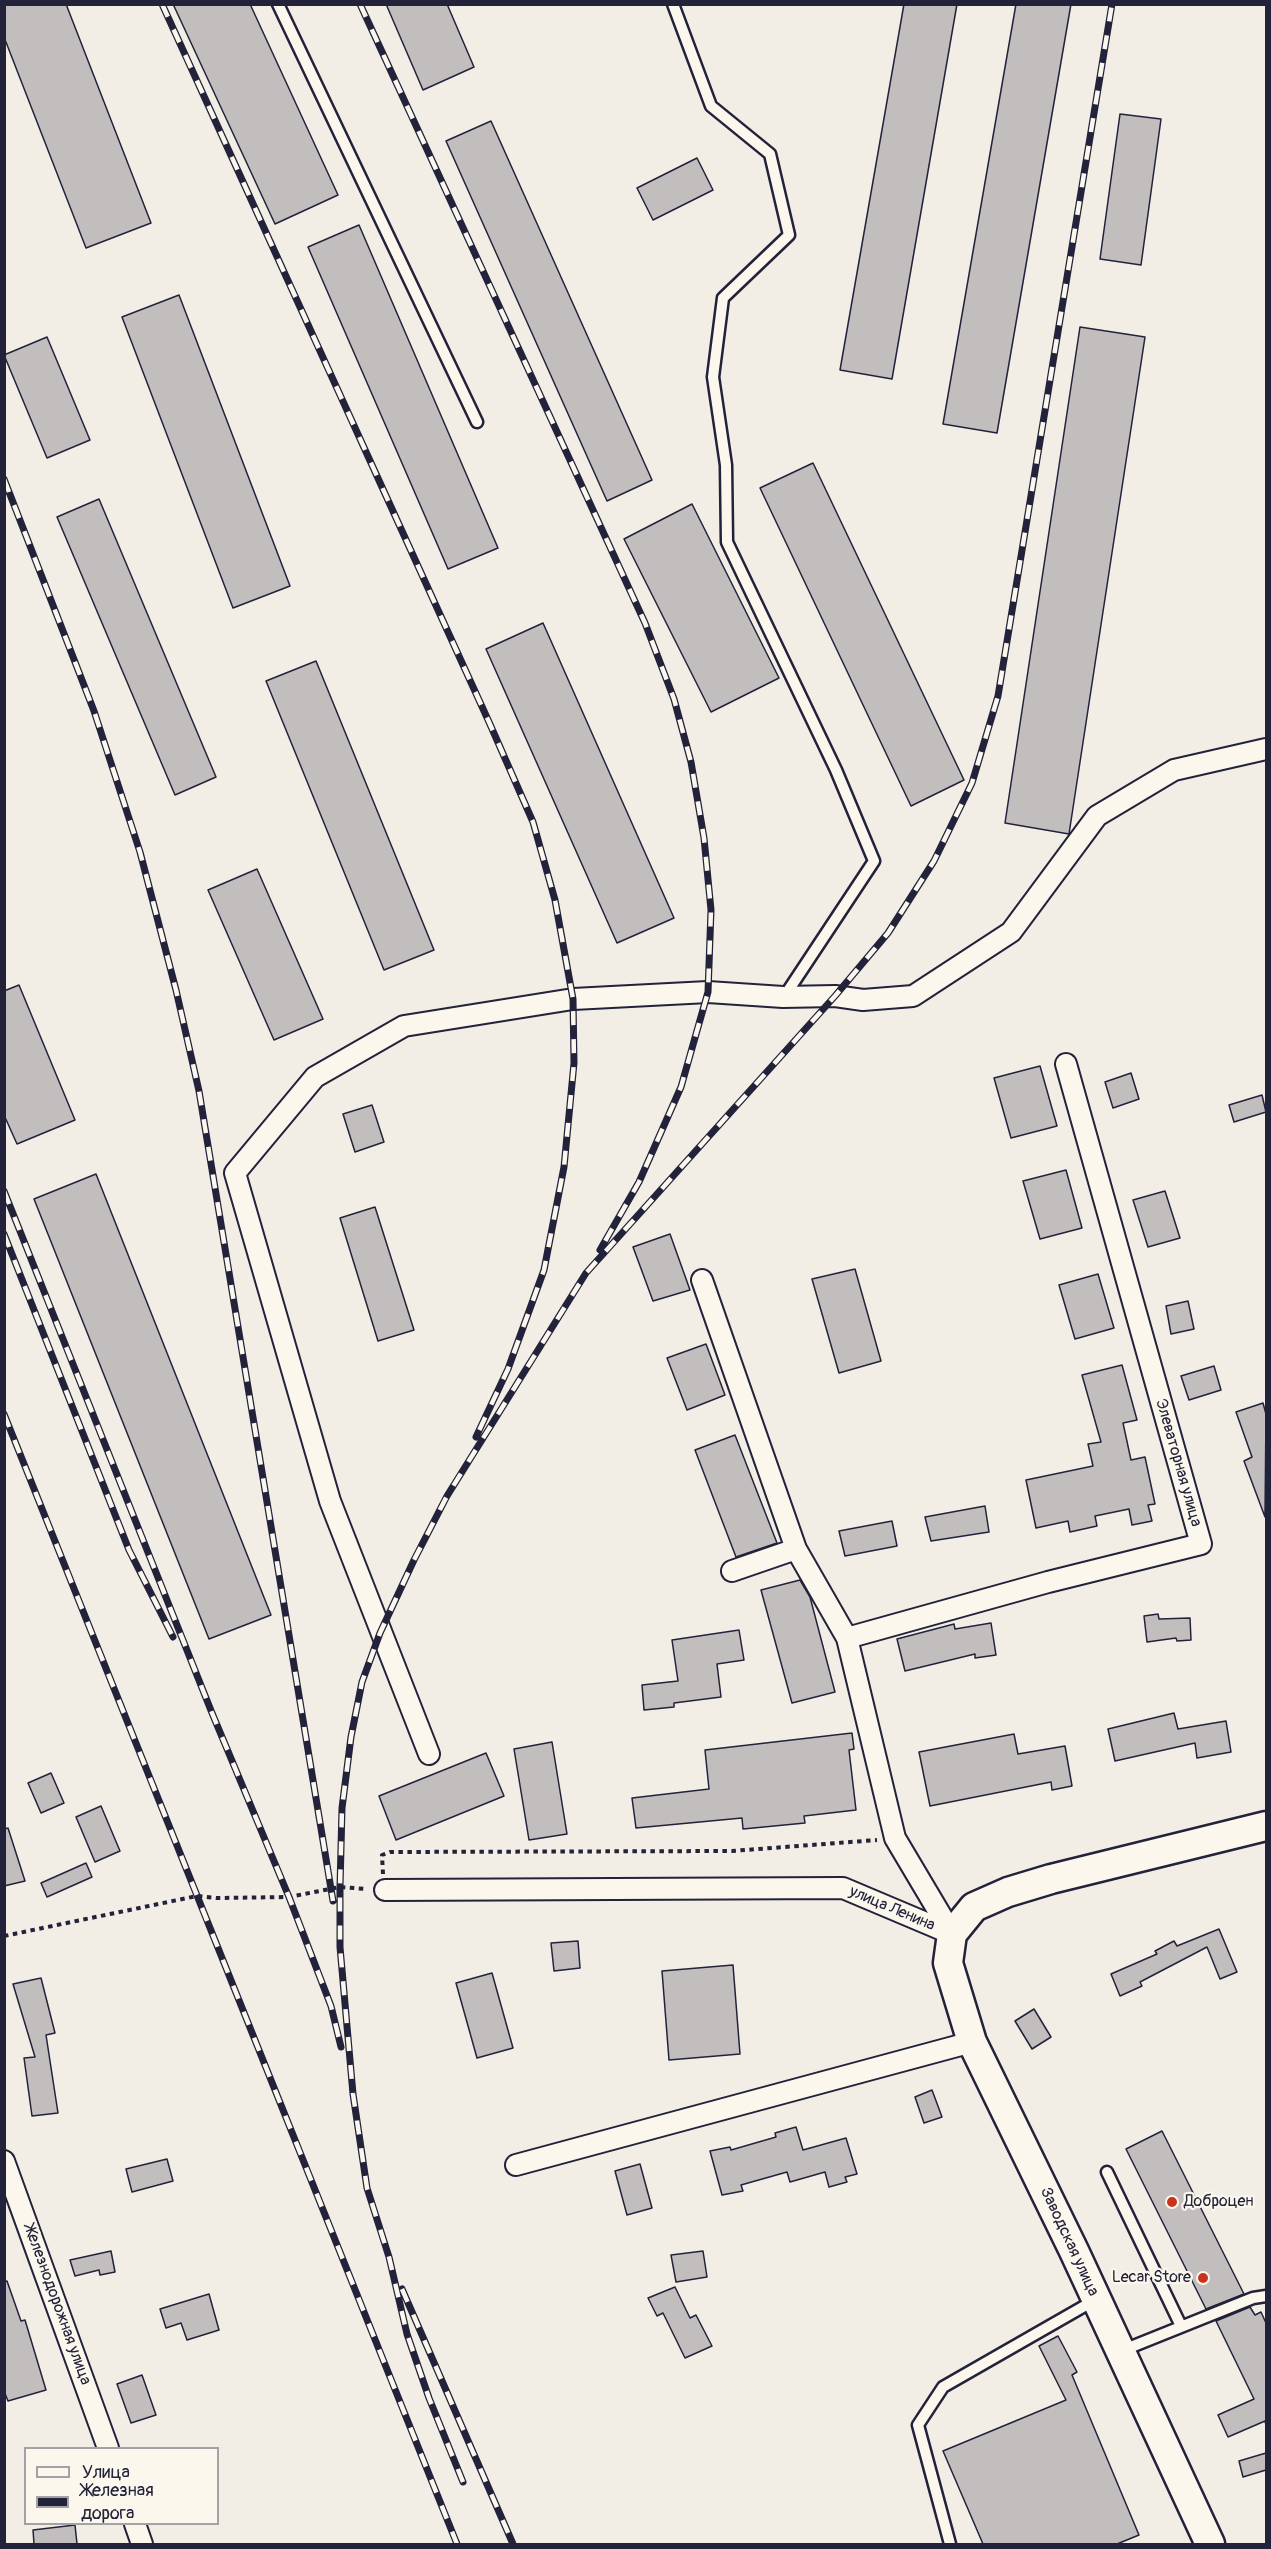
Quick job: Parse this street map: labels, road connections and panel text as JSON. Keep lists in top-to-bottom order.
{
  "streets": {
    "main road": ["улица Ленина", "Заводская улица"],
    "street": ["Элеваторная улица", "Железнодорожная улица"]
  },
  "crossings": [
    ["улица Ленина", "Заводская улица"]
  ],
  "places": ["Доброцен", "Lecar Store"],
  "legend": ["Улица", "Железная дорога"]
}
